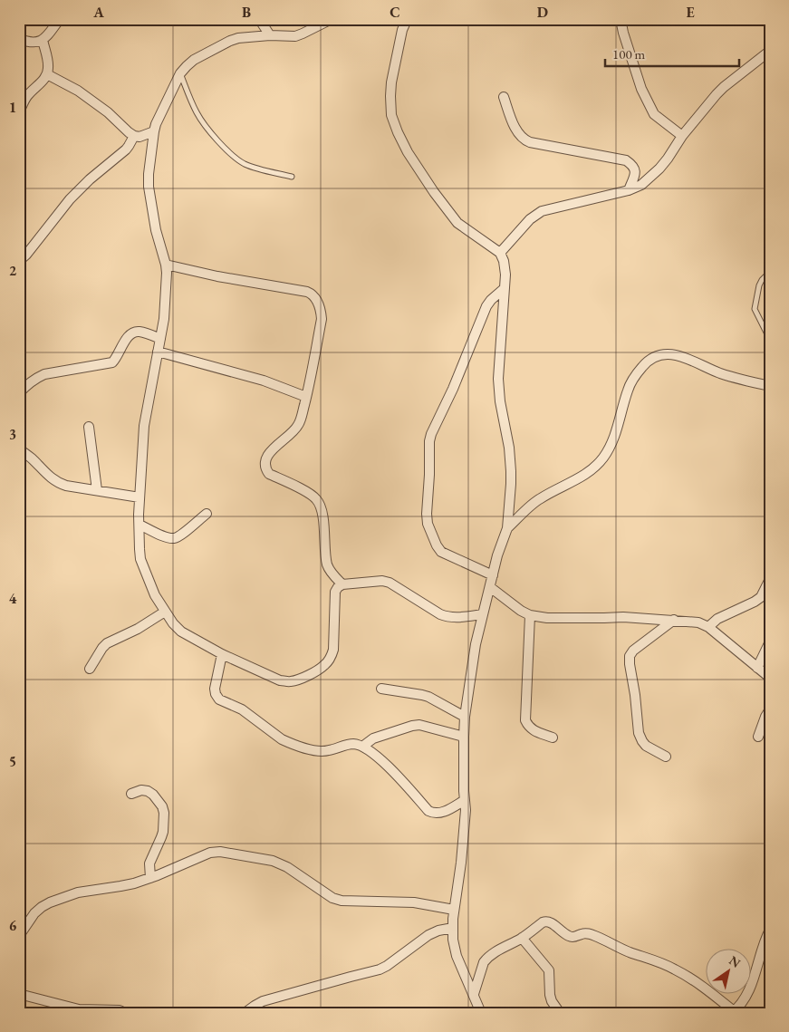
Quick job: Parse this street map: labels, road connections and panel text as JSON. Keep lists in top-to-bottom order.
{
  "scale_bar": "100 m",
  "north": "top right",
  "grid": {
    "columns": [
      "A",
      "B",
      "C",
      "D",
      "E"
    ],
    "rows": [
      "1",
      "2",
      "3",
      "4",
      "5",
      "6"
    ]
  }
}
